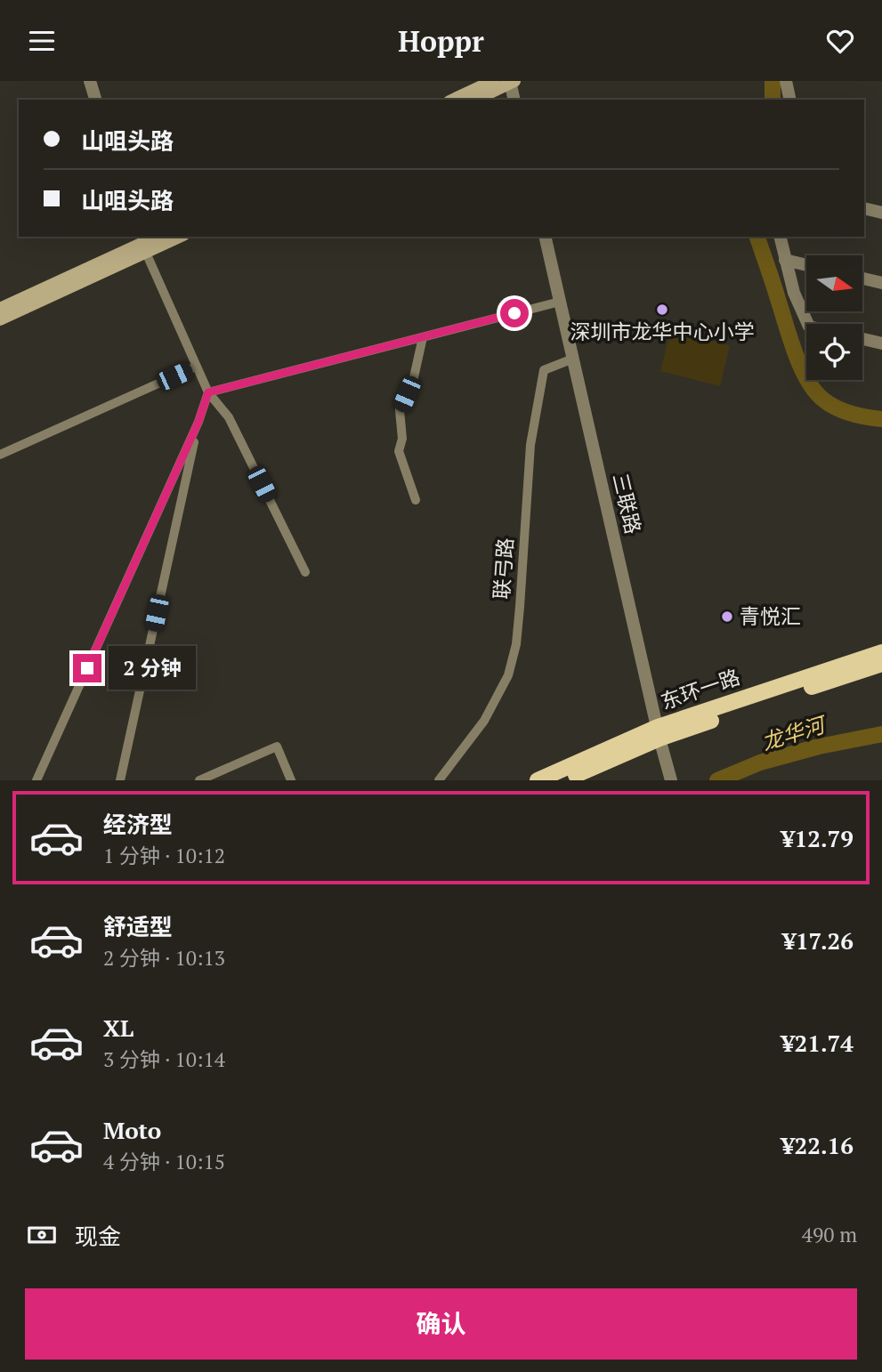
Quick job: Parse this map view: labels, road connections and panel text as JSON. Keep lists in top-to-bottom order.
{
  "streets": {
    "main road": ["东环一路"],
    "street": ["三联路", "联弓路"]
  },
  "crossings": [
    ["三联路", "联弓路"],
    ["三联路", "东环一路"]
  ],
  "water": ["龙华河"],
  "places": ["深圳市龙华中心小学", "青悦汇"],
  "north": "right",
  "page": {
    "header": "Hoppr",
    "banner": ["山咀头路", "山咀头路"],
    "bubble": "2 分钟",
    "list": [
      {
        "name": "经济型",
        "note": "1 分钟 · 10:12",
        "value": "¥12.79"
      },
      {
        "name": "舒适型",
        "note": "2 分钟 · 10:13",
        "value": "¥17.26"
      },
      {
        "name": "XL",
        "note": "3 分钟 · 10:14",
        "value": "¥21.74"
      },
      {
        "name": "Moto",
        "note": "4 分钟 · 10:15",
        "value": "¥22.16"
      }
    ],
    "pay": ["现金", "490 m"],
    "buttons": "确认"
  }
}
